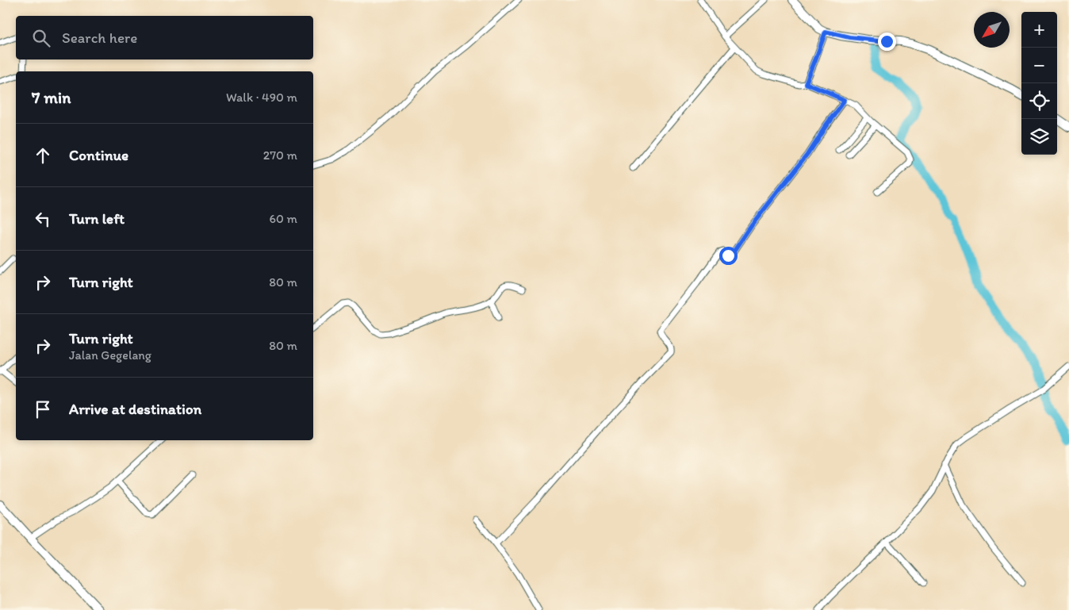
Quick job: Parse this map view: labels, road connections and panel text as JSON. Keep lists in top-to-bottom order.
{
  "north": "bottom left",
  "page": {
    "map_buttons": ["+", "−"],
    "search": "Search here",
    "heading": ["7 min", "Walk · 490 m"],
    "list": [
      ["Continue", "270 m"],
      ["Turn left", "60 m"],
      ["Turn right", "80 m"],
      ["Turn right", "Jalan Gegelang", "80 m"],
      "Arrive at destination"
    ]
  }
}
